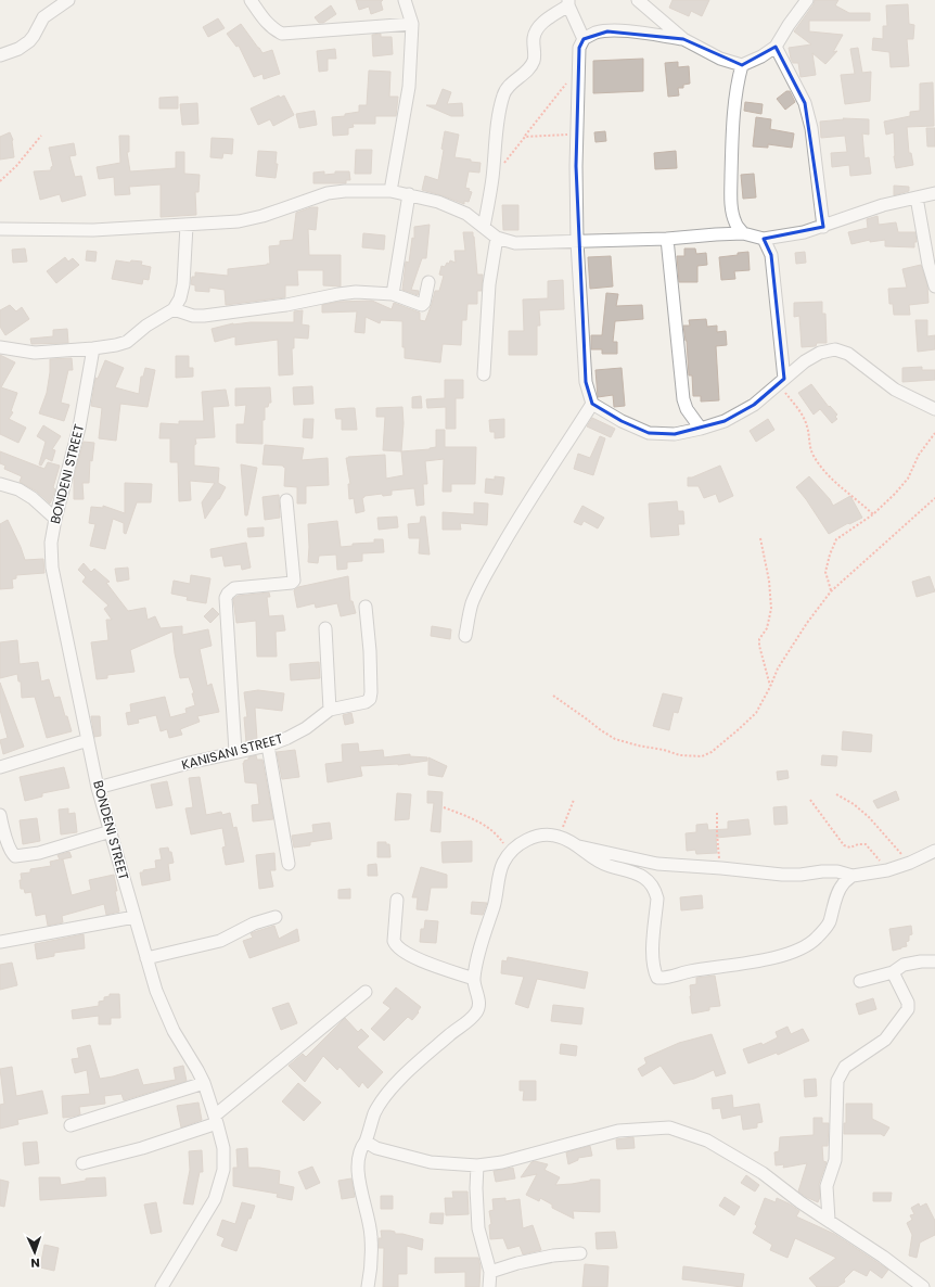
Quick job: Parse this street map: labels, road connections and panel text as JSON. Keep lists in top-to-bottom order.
{
  "streets": {
    "street": ["BONDENI STREET", "KANISANI STREET"]
  },
  "crossings": [
    ["BONDENI STREET", "KANISANI STREET"]
  ],
  "north": "bottom"
}
